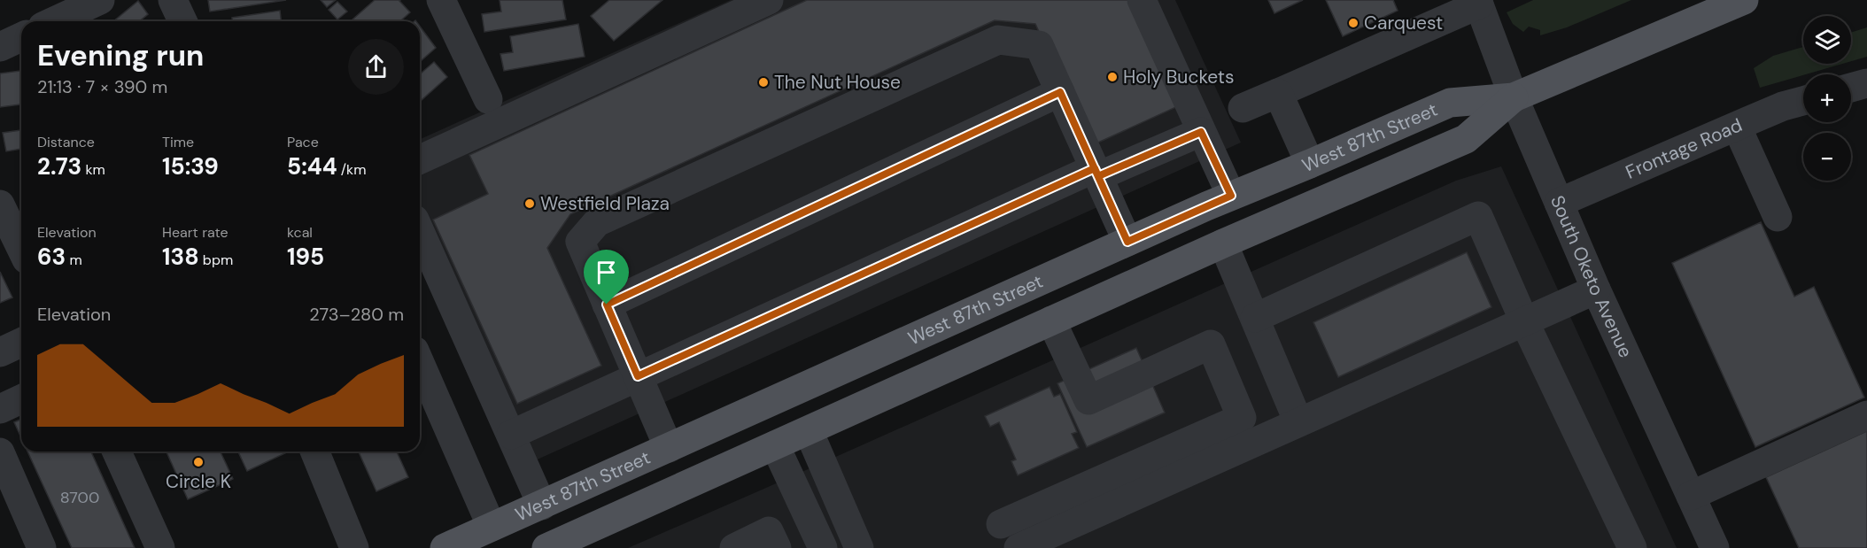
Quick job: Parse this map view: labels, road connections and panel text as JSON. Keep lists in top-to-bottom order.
{
  "streets": {
    "main road": ["West 87th Street"],
    "street": ["Frontage Road", "South Oketo Avenue"]
  },
  "crossings": [
    ["West 87th Street", "South Oketo Avenue"],
    ["Frontage Road", "South Oketo Avenue"]
  ],
  "places": [
    "Carquest",
    "Holy Buckets",
    "The Nut House",
    "Westfield Plaza",
    "Circle K"
  ],
  "house_numbers": ["8700"],
  "page": {
    "map_buttons": ["+", "−"],
    "heading": ["Evening run", "21:13 · 7 × 390 m"],
    "stats": [
      ["Distance", "2.73 km"],
      ["Time", "15:39"],
      ["Pace", "5:44 /km"],
      ["Elevation", "63 m"],
      ["Heart rate", "138 bpm"],
      ["kcal", "195"]
    ],
    "chart": ["Elevation", "273–280 m"]
  }
}
